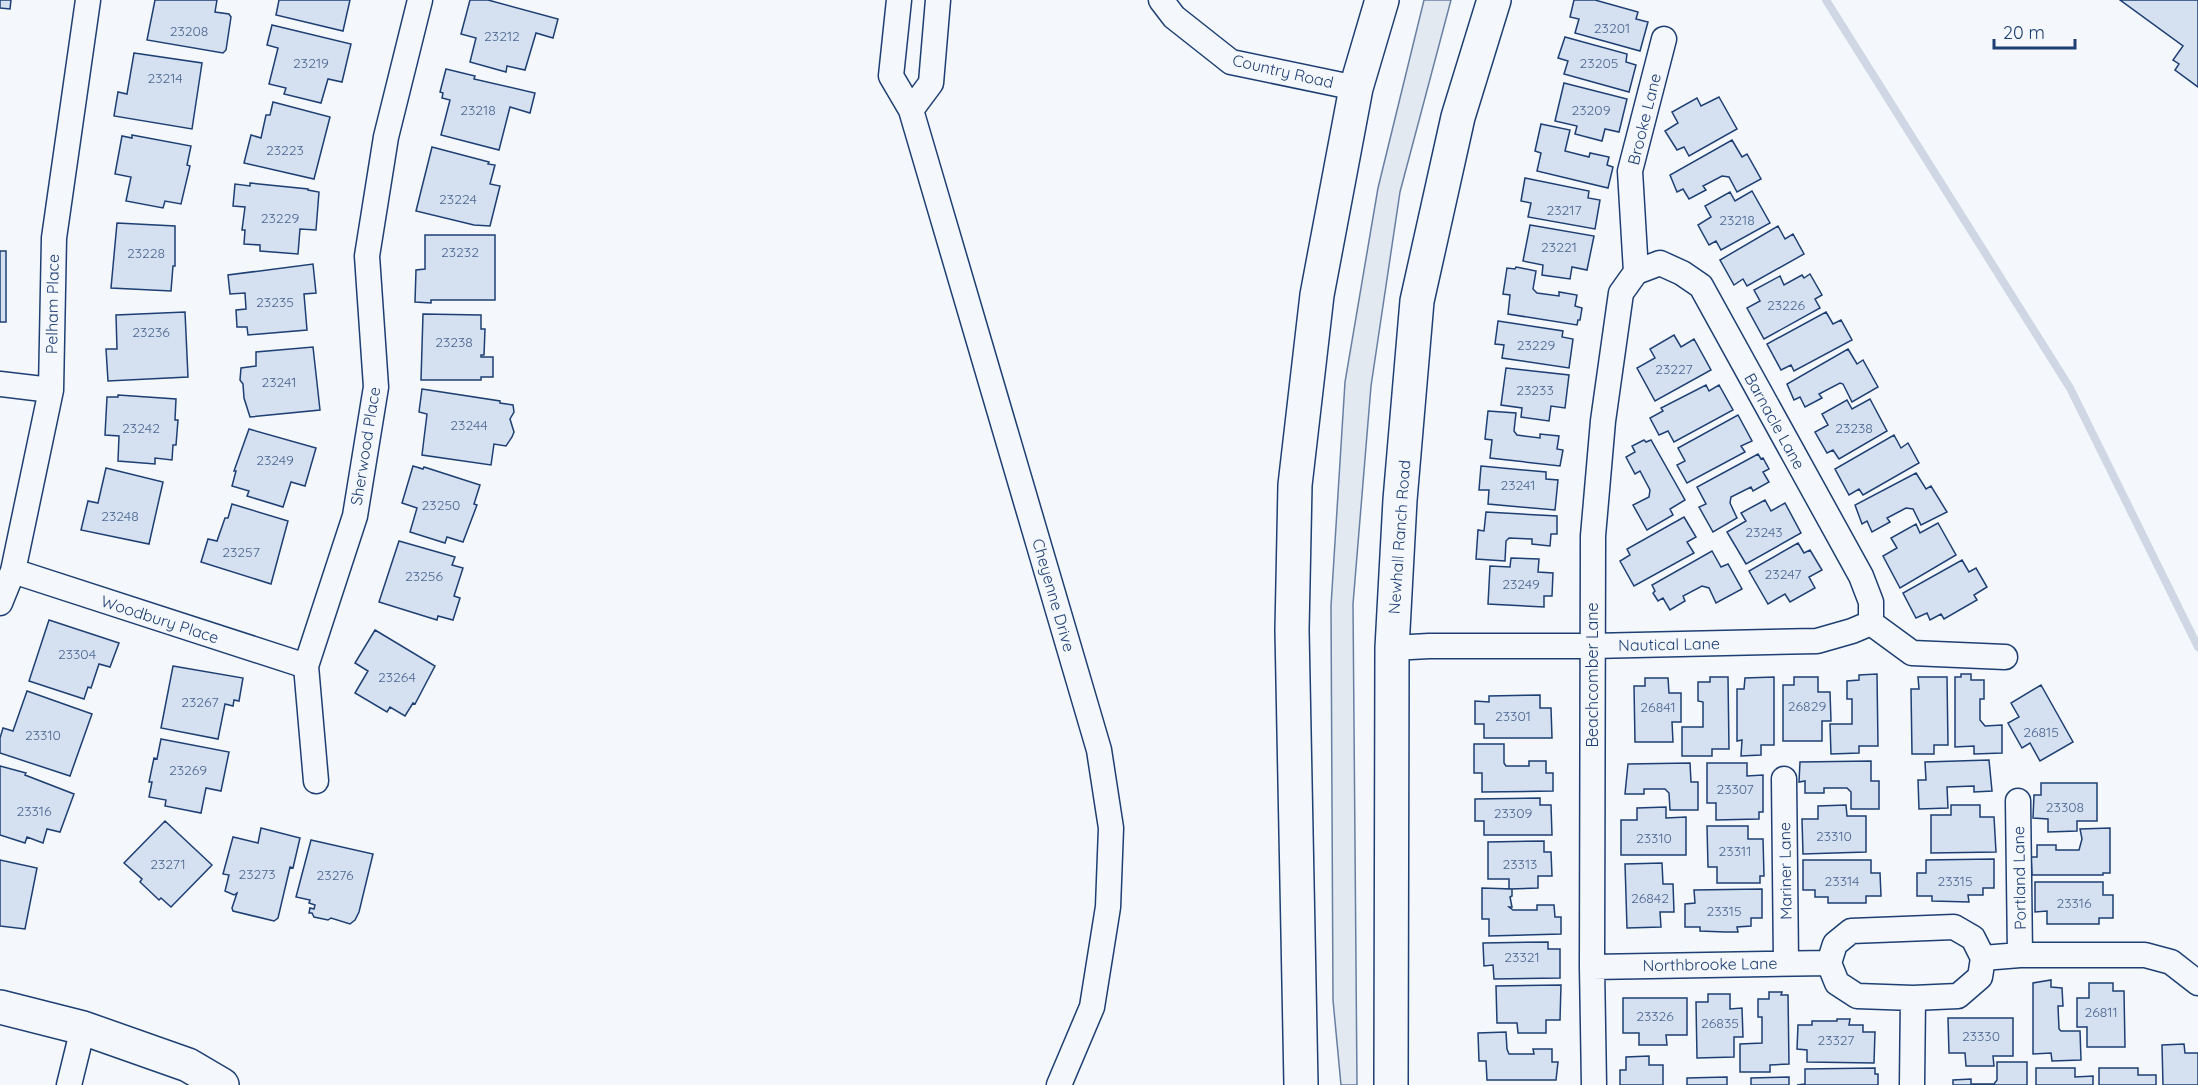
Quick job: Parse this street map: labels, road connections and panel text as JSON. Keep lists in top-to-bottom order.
{
  "streets": {
    "main road": ["Newhall Ranch Road"],
    "street": [
      "Country Road",
      "Brooke Lane",
      "Pelham Place",
      "Barnacle Lane",
      "Sherwood Place",
      "Cheyenne Drive",
      "Woodbury Place",
      "Nautical Lane",
      "Beachcomber Lane",
      "Mariner Lane",
      "Portland Lane",
      "Northbrooke Lane"
    ]
  },
  "crossings": [
    ["Brooke Lane", "Barnacle Lane"],
    ["Brooke Lane", "Beachcomber Lane"],
    ["Pelham Place", "Woodbury Place"],
    ["Barnacle Lane", "Nautical Lane"],
    ["Barnacle Lane", "Beachcomber Lane"],
    ["Sherwood Place", "Woodbury Place"],
    ["Newhall Ranch Road", "Nautical Lane"],
    ["Nautical Lane", "Beachcomber Lane"],
    ["Beachcomber Lane", "Northbrooke Lane"],
    ["Mariner Lane", "Northbrooke Lane"]
  ],
  "house_numbers": [
    "23201",
    "23208",
    "23212",
    "23219",
    "23205",
    "23214",
    "23218",
    "23209",
    "23223",
    "23224",
    "23217",
    "23229",
    "23218",
    "23221",
    "23232",
    "23228",
    "23235",
    "23226",
    "23236",
    "23238",
    "23229",
    "23227",
    "23241",
    "23233",
    "23244",
    "23242",
    "23238",
    "23249",
    "23241",
    "23250",
    "23248",
    "23243",
    "23257",
    "23247",
    "23256",
    "23249",
    "23304",
    "23264",
    "23267",
    "26829",
    "26841",
    "23301",
    "26815",
    "23310",
    "23269",
    "23307",
    "23308",
    "23316",
    "23309",
    "23310",
    "23310",
    "23311",
    "23271",
    "23313",
    "23273",
    "23276",
    "23314",
    "23315",
    "26842",
    "23316",
    "23315",
    "23321",
    "26811",
    "23326",
    "26835",
    "23330",
    "23327"
  ],
  "scale_bar": "20 m"
}
